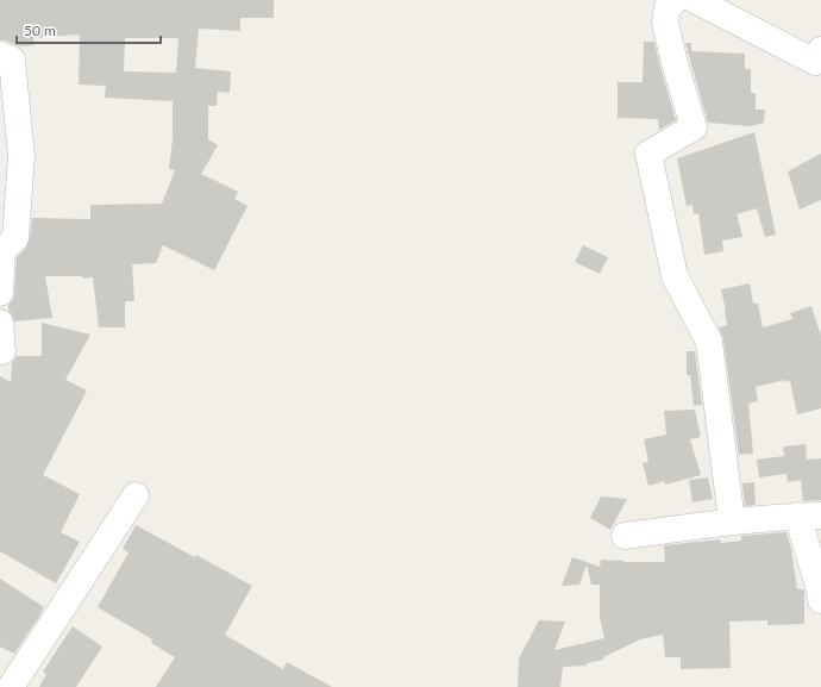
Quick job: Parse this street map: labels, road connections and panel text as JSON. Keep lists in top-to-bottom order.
{
  "scale_bar": "50 m"
}
